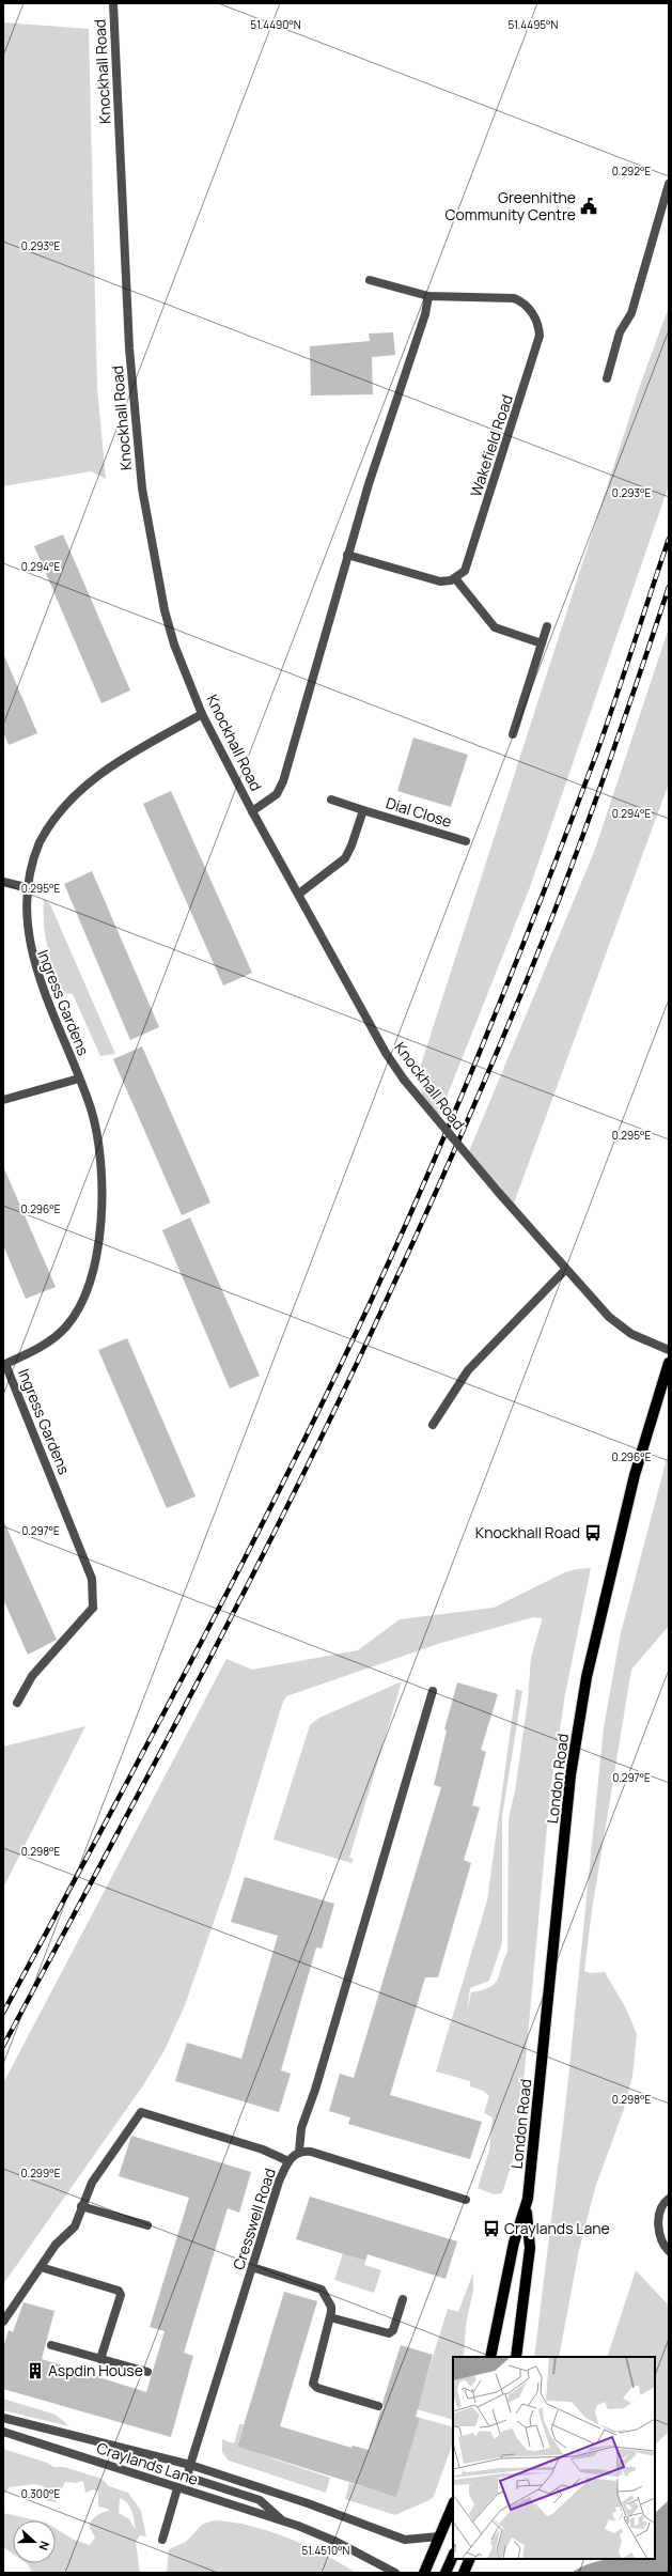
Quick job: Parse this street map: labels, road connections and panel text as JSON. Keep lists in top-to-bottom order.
{
  "streets": {
    "main road": ["London Road"],
    "street": [
      "Knockhall Road",
      "Wakefield Road",
      "Dial Close",
      "Ingress Gardens",
      "Cresswell Road",
      "Craylands Lane"
    ]
  },
  "crossings": [
    ["Knockhall Road", "Dial Close"],
    ["Knockhall Road", "Ingress Gardens"],
    ["Cresswell Road", "Craylands Lane"]
  ],
  "places": {
    "public building": ["Greenhithe Community Centre"],
    "bus stop": ["Knockhall Road", "Craylands Lane"],
    "building": ["Aspdin House"]
  },
  "north": "right",
  "coordinates": [
    "51.4490°N",
    "51.4495°N",
    "0.292°E",
    "0.293°E",
    "0.294°E",
    "0.295°E",
    "0.296°E",
    "0.297°E",
    "0.298°E",
    "0.299°E",
    "0.300°E",
    "51.4510°N"
  ]
}
